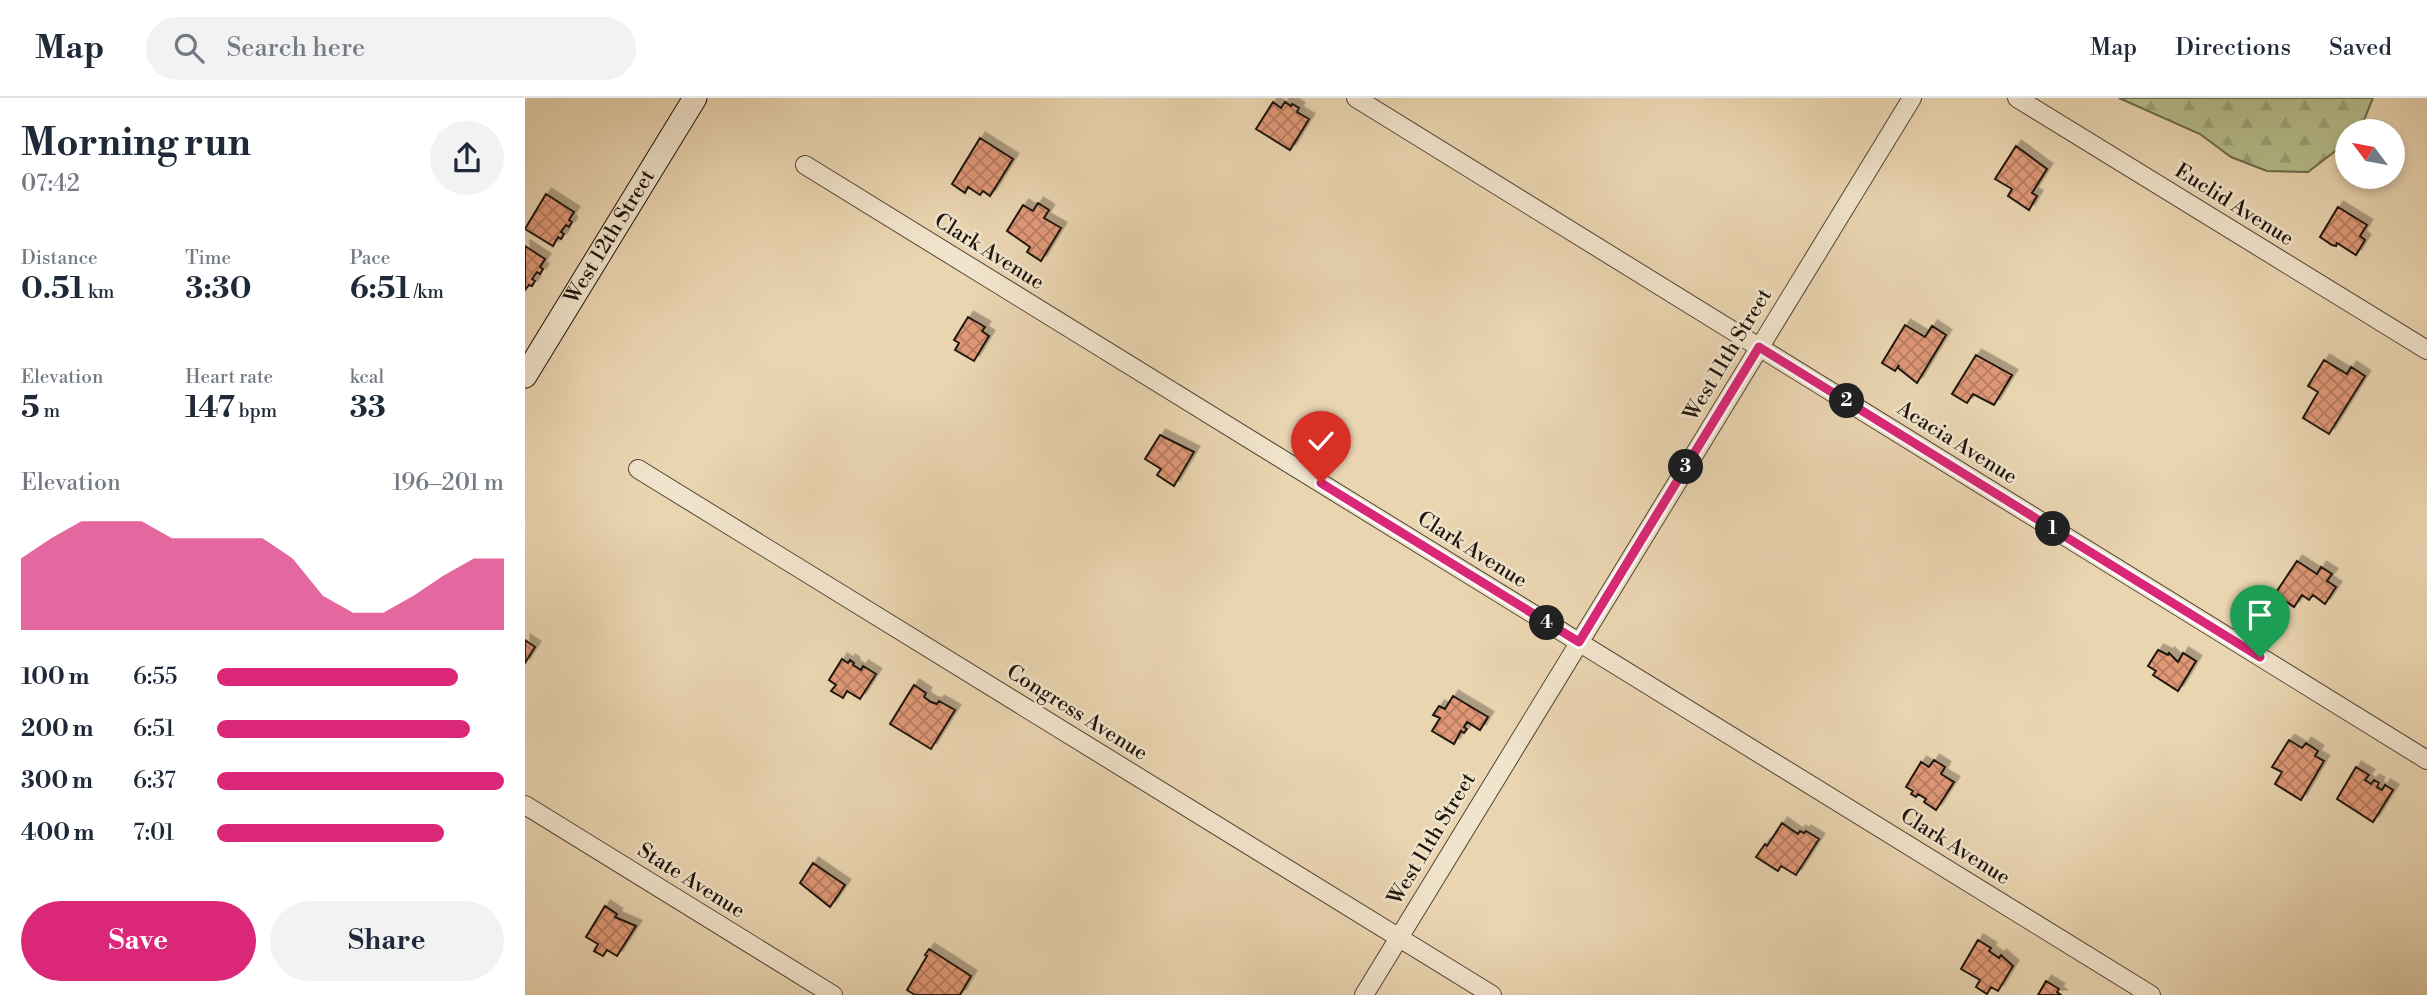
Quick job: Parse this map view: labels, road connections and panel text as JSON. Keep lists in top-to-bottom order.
{
  "streets": {
    "street": [
      "Euclid Avenue",
      "West 12th Street",
      "Clark Avenue",
      "West 11th Street",
      "Acacia Avenue",
      "Congress Avenue",
      "State Avenue"
    ]
  },
  "crossings": [
    ["Clark Avenue", "West 11th Street"],
    ["West 11th Street", "Acacia Avenue"],
    ["West 11th Street", "Congress Avenue"]
  ],
  "north": "top left",
  "page": {
    "header": "Map",
    "search": "Search here",
    "nav": ["Map", "Directions", "Saved"],
    "heading": ["Morning run", "07:42"],
    "stats": [
      ["Distance", "0.51 km"],
      ["Time", "3:30"],
      ["Pace", "6:51 /km"],
      ["Elevation", "5 m"],
      ["Heart rate", "147 bpm"],
      ["kcal", "33"]
    ],
    "pins": [
      "2",
      "3",
      "1",
      "4"
    ],
    "chart": ["Elevation", "196–201 m"],
    "list": [
      {
        "name": "100 m",
        "note": "6:55"
      },
      {
        "name": "200 m",
        "note": "6:51"
      },
      {
        "name": "300 m",
        "note": "6:37"
      },
      {
        "name": "400 m",
        "note": "7:01"
      }
    ],
    "buttons": ["Save", "Share"]
  }
}
